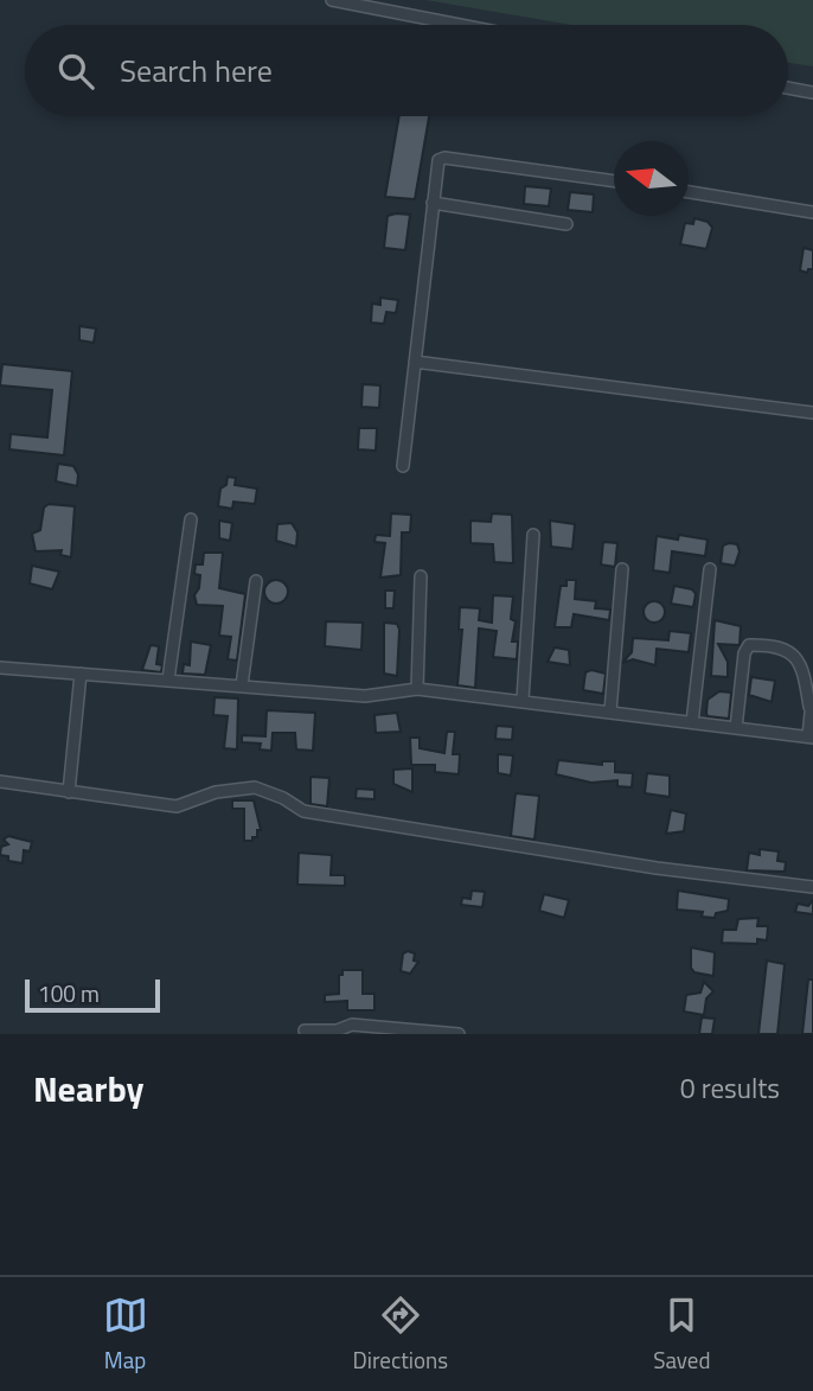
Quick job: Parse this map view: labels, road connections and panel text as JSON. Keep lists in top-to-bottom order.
{
  "scale_bar": "100 m",
  "north": "left",
  "page": {
    "search": "Search here",
    "scale": "100 m",
    "heading": ["Nearby", "0 results"],
    "nav": ["Map", "Directions", "Saved"]
  }
}
